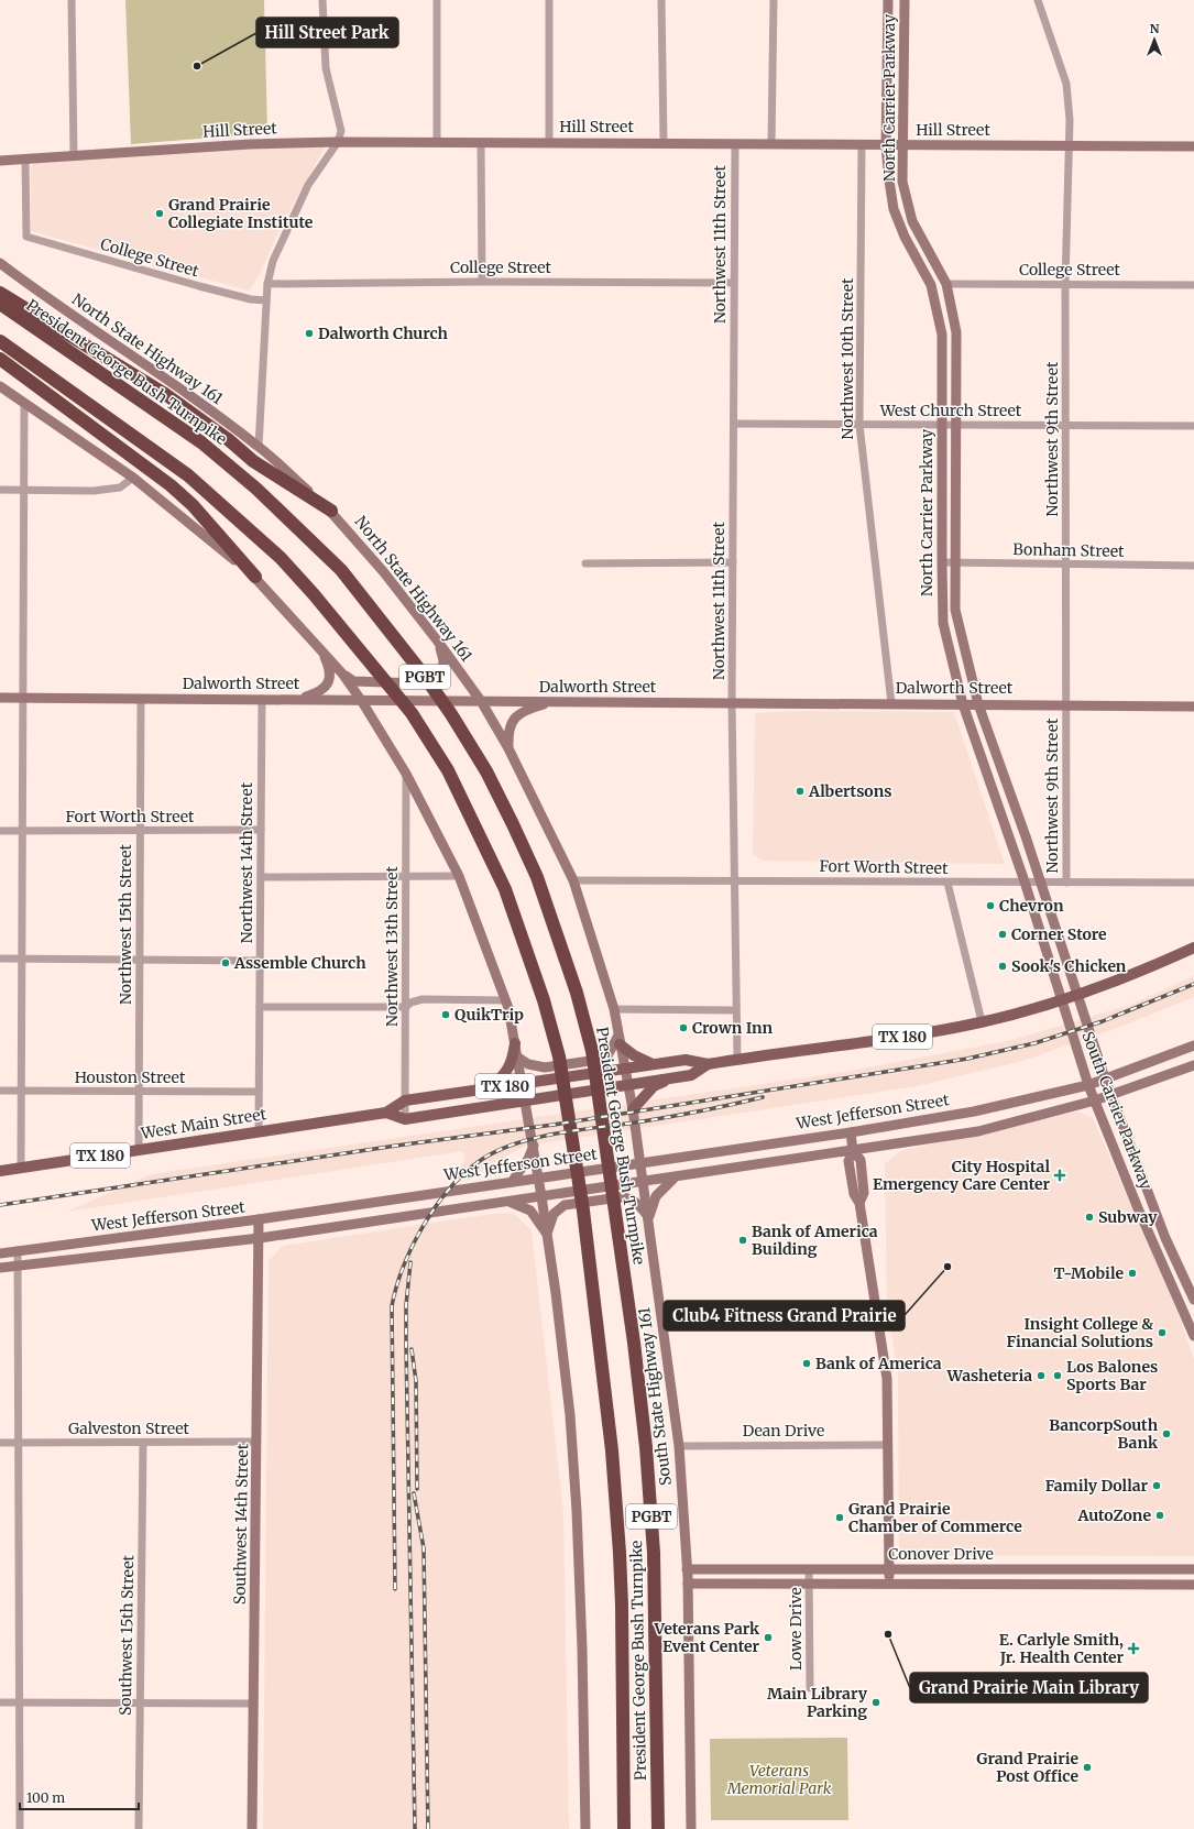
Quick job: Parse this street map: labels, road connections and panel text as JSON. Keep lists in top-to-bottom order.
{
  "streets": {
    "highway": ["President George Bush Turnpike", "PGBT"],
    "main road": [
      "North Carrier Parkway",
      "Hill Street",
      "North State Highway 161",
      "Dalworth Street",
      "TX 180",
      "South Carrier Parkway",
      "West Jefferson Street",
      "West Main Street",
      "South State Highway 161",
      "Southwest 14th Street",
      "Conover Drive"
    ],
    "street": [
      "Northwest 11th Street",
      "College Street",
      "Northwest 10th Street",
      "West Church Street",
      "Northwest 9th Street",
      "Bonham Street",
      "Fort Worth Street",
      "Northwest 14th Street",
      "Northwest 15th Street",
      "Northwest 13th Street",
      "Houston Street",
      "Galveston Street",
      "Dean Drive",
      "Lowe Drive",
      "Southwest 15th Street"
    ]
  },
  "crossings": [
    ["North Carrier Parkway", "Hill Street"],
    ["North Carrier Parkway", "College Street"],
    ["North Carrier Parkway", "West Church Street"],
    ["North Carrier Parkway", "Bonham Street"],
    ["North Carrier Parkway", "Dalworth Street"],
    ["North Carrier Parkway", "Fort Worth Street"],
    ["North Carrier Parkway", "South Carrier Parkway"],
    ["Hill Street", "Northwest 11th Street"],
    ["Hill Street", "College Street"],
    ["Hill Street", "Northwest 10th Street"],
    ["Hill Street", "Northwest 9th Street"],
    ["Northwest 11th Street", "College Street"],
    ["Northwest 11th Street", "West Church Street"],
    ["Northwest 11th Street", "Dalworth Street"],
    ["Northwest 11th Street", "Fort Worth Street"],
    ["Northwest 11th Street", "West Main Street"],
    ["College Street", "Northwest 9th Street"],
    ["North State Highway 161", "Dalworth Street"],
    ["North State Highway 161", "Fort Worth Street"],
    ["North State Highway 161", "West Main Street"],
    ["North State Highway 161", "South State Highway 161"],
    ["Northwest 10th Street", "West Church Street"],
    ["Northwest 10th Street", "Dalworth Street"],
    ["West Church Street", "Northwest 9th Street"],
    ["Northwest 9th Street", "Bonham Street"],
    ["Northwest 9th Street", "Dalworth Street"],
    ["Northwest 9th Street", "Fort Worth Street"],
    ["Dalworth Street", "Northwest 14th Street"],
    ["Dalworth Street", "Northwest 15th Street"],
    ["Fort Worth Street", "Northwest 14th Street"],
    ["Fort Worth Street", "Northwest 15th Street"],
    ["Northwest 14th Street", "Houston Street"],
    ["Northwest 14th Street", "West Main Street"],
    ["Northwest 15th Street", "Houston Street"],
    ["Northwest 15th Street", "West Main Street"],
    ["Northwest 13th Street", "West Main Street"],
    ["South Carrier Parkway", "West Jefferson Street"],
    ["West Jefferson Street", "South State Highway 161"],
    ["West Jefferson Street", "Southwest 14th Street"],
    ["West Main Street", "South State Highway 161"],
    ["South State Highway 161", "Dean Drive"],
    ["South State Highway 161", "Conover Drive"],
    ["Galveston Street", "Southwest 14th Street"],
    ["Galveston Street", "Southwest 15th Street"],
    ["Conover Drive", "Lowe Drive"]
  ],
  "parks": ["Veterans Memorial Park"],
  "places": {
    "other": [
      "Hill Street Park",
      "Grand Prairie Collegiate Institute",
      "Dalworth Church",
      "Albertsons",
      "Chevron",
      "Corner Store",
      "Assemble Church",
      "Sook's Chicken",
      "QuikTrip",
      "Crown Inn",
      "Subway",
      "Bank of America Building",
      "Club4 Fitness Grand Prairie",
      "T-Mobile",
      "Insight College & Financial Solutions",
      "Bank of America",
      "Washeteria",
      "Los Balones Sports Bar",
      "BancorpSouth Bank",
      "Family Dollar",
      "AutoZone",
      "Grand Prairie Chamber of Commerce",
      "Grand Prairie Main Library",
      "Veterans Park Event Center",
      "Main Library Parking",
      "Grand Prairie Post Office"
    ],
    "health": ["City Hospital Emergency Care Center", "E. Carlyle Smith, Jr. Health Center"]
  },
  "scale_bar": "100 m",
  "north": "top"
}
